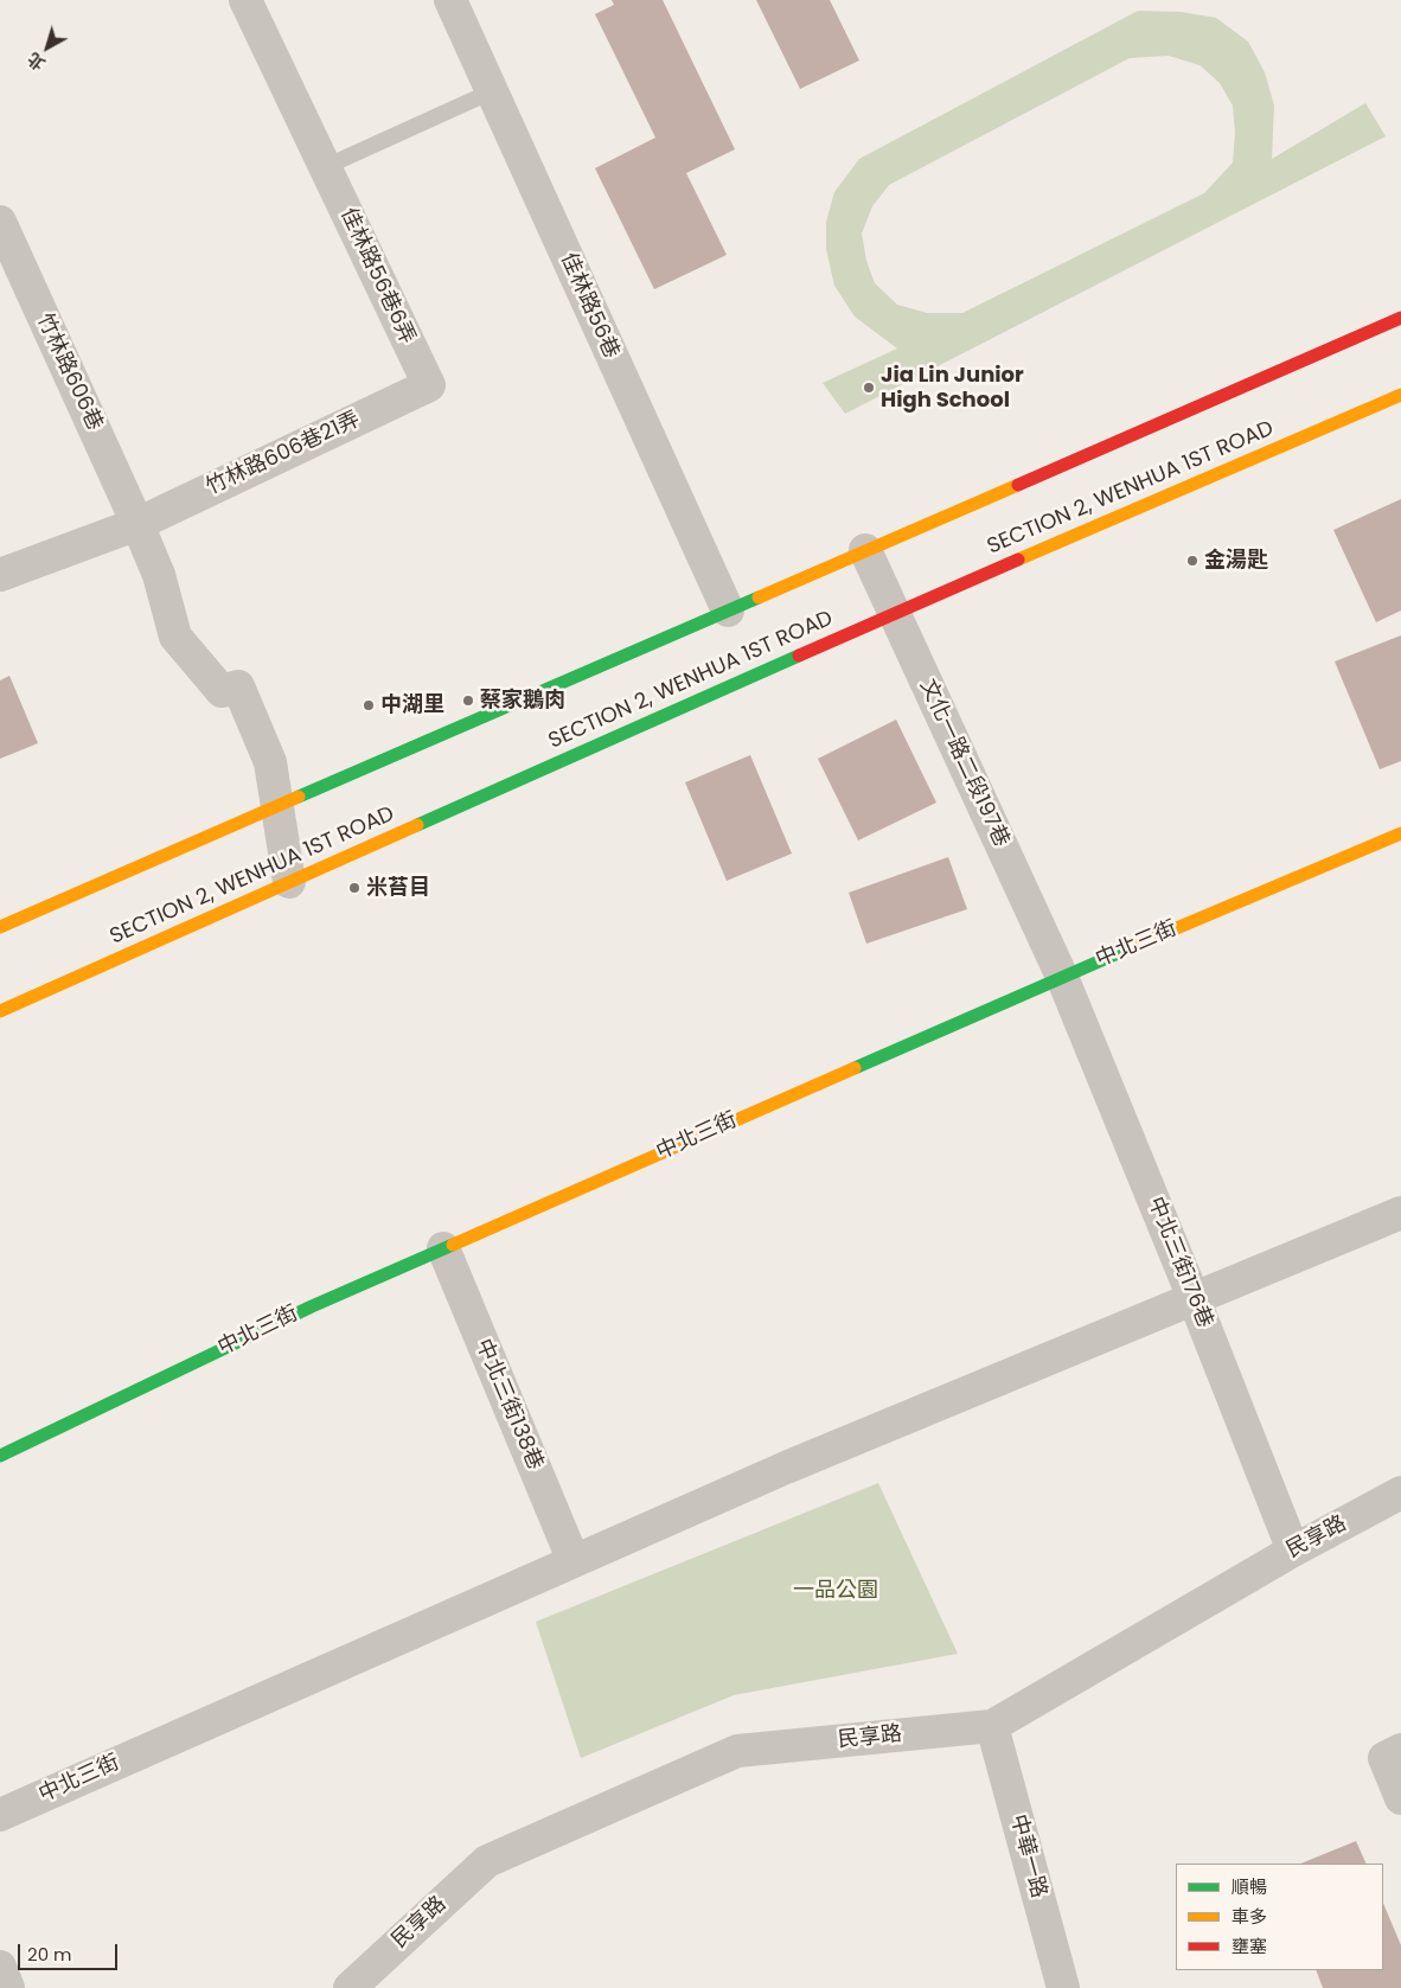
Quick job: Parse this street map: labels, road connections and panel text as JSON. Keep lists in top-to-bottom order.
{
  "streets": {
    "main road": ["SECTION 2, WENHUA 1ST ROAD", "中北三街"],
    "street": [
      "佳林路56巷6弄",
      "佳林路56巷",
      "竹林路606巷",
      "竹林路606巷21弄",
      "文化一路二段197巷",
      "中北三街176巷",
      "中北三街138巷",
      "民享路",
      "中華一路"
    ]
  },
  "crossings": [
    ["佳林路56巷6弄", "竹林路606巷21弄"],
    ["竹林路606巷", "竹林路606巷21弄"],
    ["SECTION 2, WENHUA 1ST ROAD", "文化一路二段197巷"],
    ["文化一路二段197巷", "中北三街"],
    ["文化一路二段197巷", "中北三街176巷"],
    ["中北三街", "中北三街176巷"],
    ["中北三街", "中北三街138巷"],
    ["中北三街176巷", "民享路"],
    ["民享路", "中華一路"]
  ],
  "parks": ["一品公園"],
  "places": [
    "Jia Lin Junior High School",
    "金湯匙",
    "蔡家鵝肉",
    "中湖里",
    "米苔目"
  ],
  "legend": ["順暢", "車多", "壅塞"],
  "scale_bar": "20 m",
  "north": "bottom left"
}
